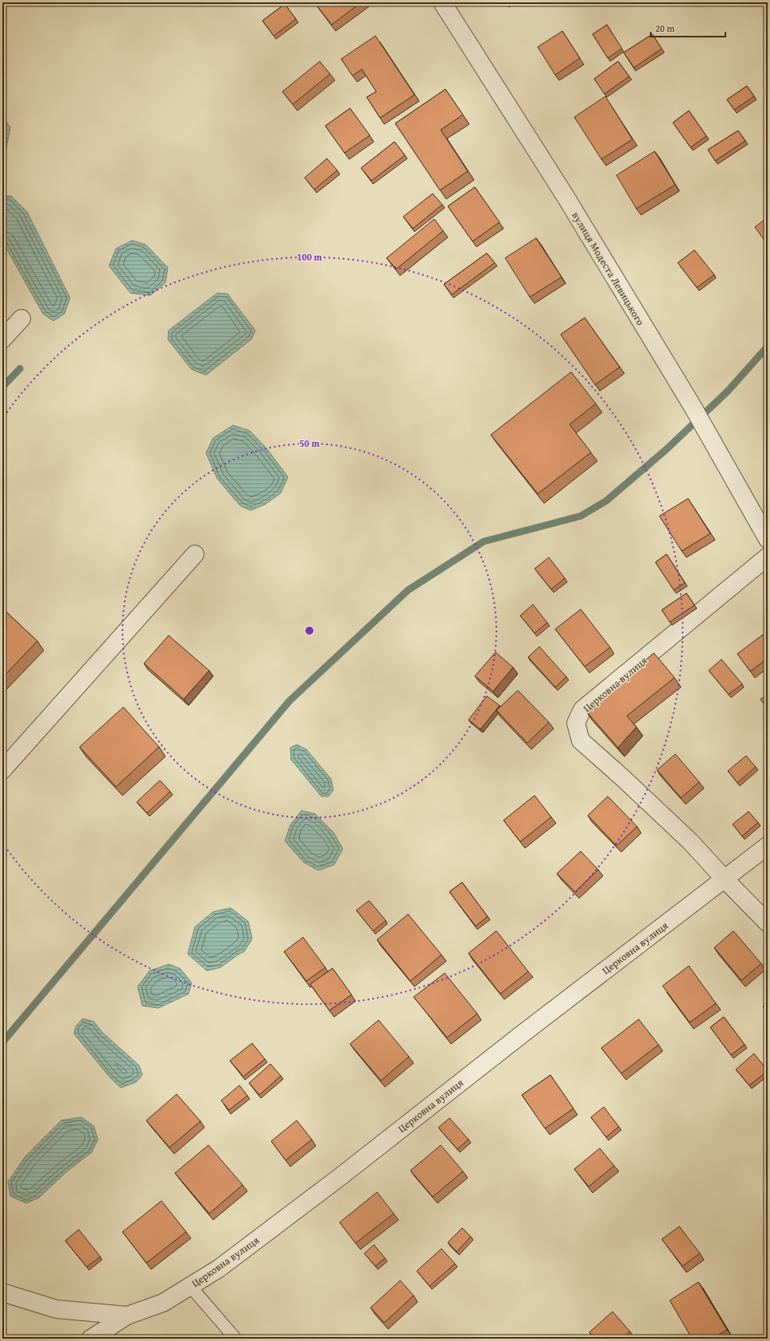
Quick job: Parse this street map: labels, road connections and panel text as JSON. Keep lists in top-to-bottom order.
{
  "streets": {
    "street": ["вулиця Модеста Левицького", "Церковна вулиця"]
  },
  "scale_bar": "20 m",
  "rings": ["100 m", "50 m"]
}
